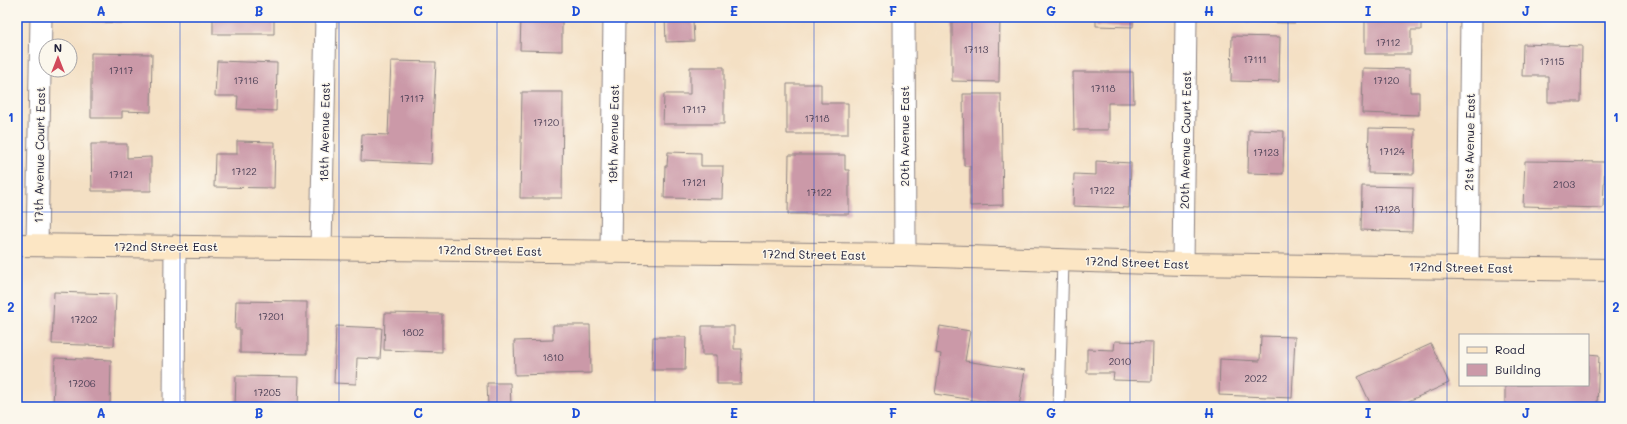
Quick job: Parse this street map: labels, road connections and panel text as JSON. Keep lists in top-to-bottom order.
{
  "streets": {
    "street": [
      "18th Avenue East",
      "19th Avenue East",
      "20th Avenue East",
      "20th Avenue Court East",
      "21st Avenue East",
      "17th Avenue Court East",
      "172nd Street East"
    ]
  },
  "crossings": [
    ["18th Avenue East", "172nd Street East"],
    ["19th Avenue East", "172nd Street East"],
    ["20th Avenue East", "172nd Street East"],
    ["20th Avenue Court East", "172nd Street East"],
    ["21st Avenue East", "172nd Street East"],
    ["17th Avenue Court East", "172nd Street East"]
  ],
  "house_numbers": [
    "17112",
    "17113",
    "17111",
    "17115",
    "17117",
    "17116",
    "17120",
    "17118",
    "17117",
    "17117",
    "17118",
    "17120",
    "17124",
    "17123",
    "17122",
    "17121",
    "17121",
    "2103",
    "17122",
    "17122",
    "17128",
    "17201",
    "17202",
    "1802",
    "1810",
    "2010",
    "2022",
    "17206",
    "17205"
  ],
  "legend": ["Road", "Building"],
  "north": "top",
  "grid": {
    "columns": [
      "A",
      "B",
      "C",
      "D",
      "E",
      "F",
      "G",
      "H",
      "I",
      "J"
    ],
    "rows": ["1", "2"]
  }
}
